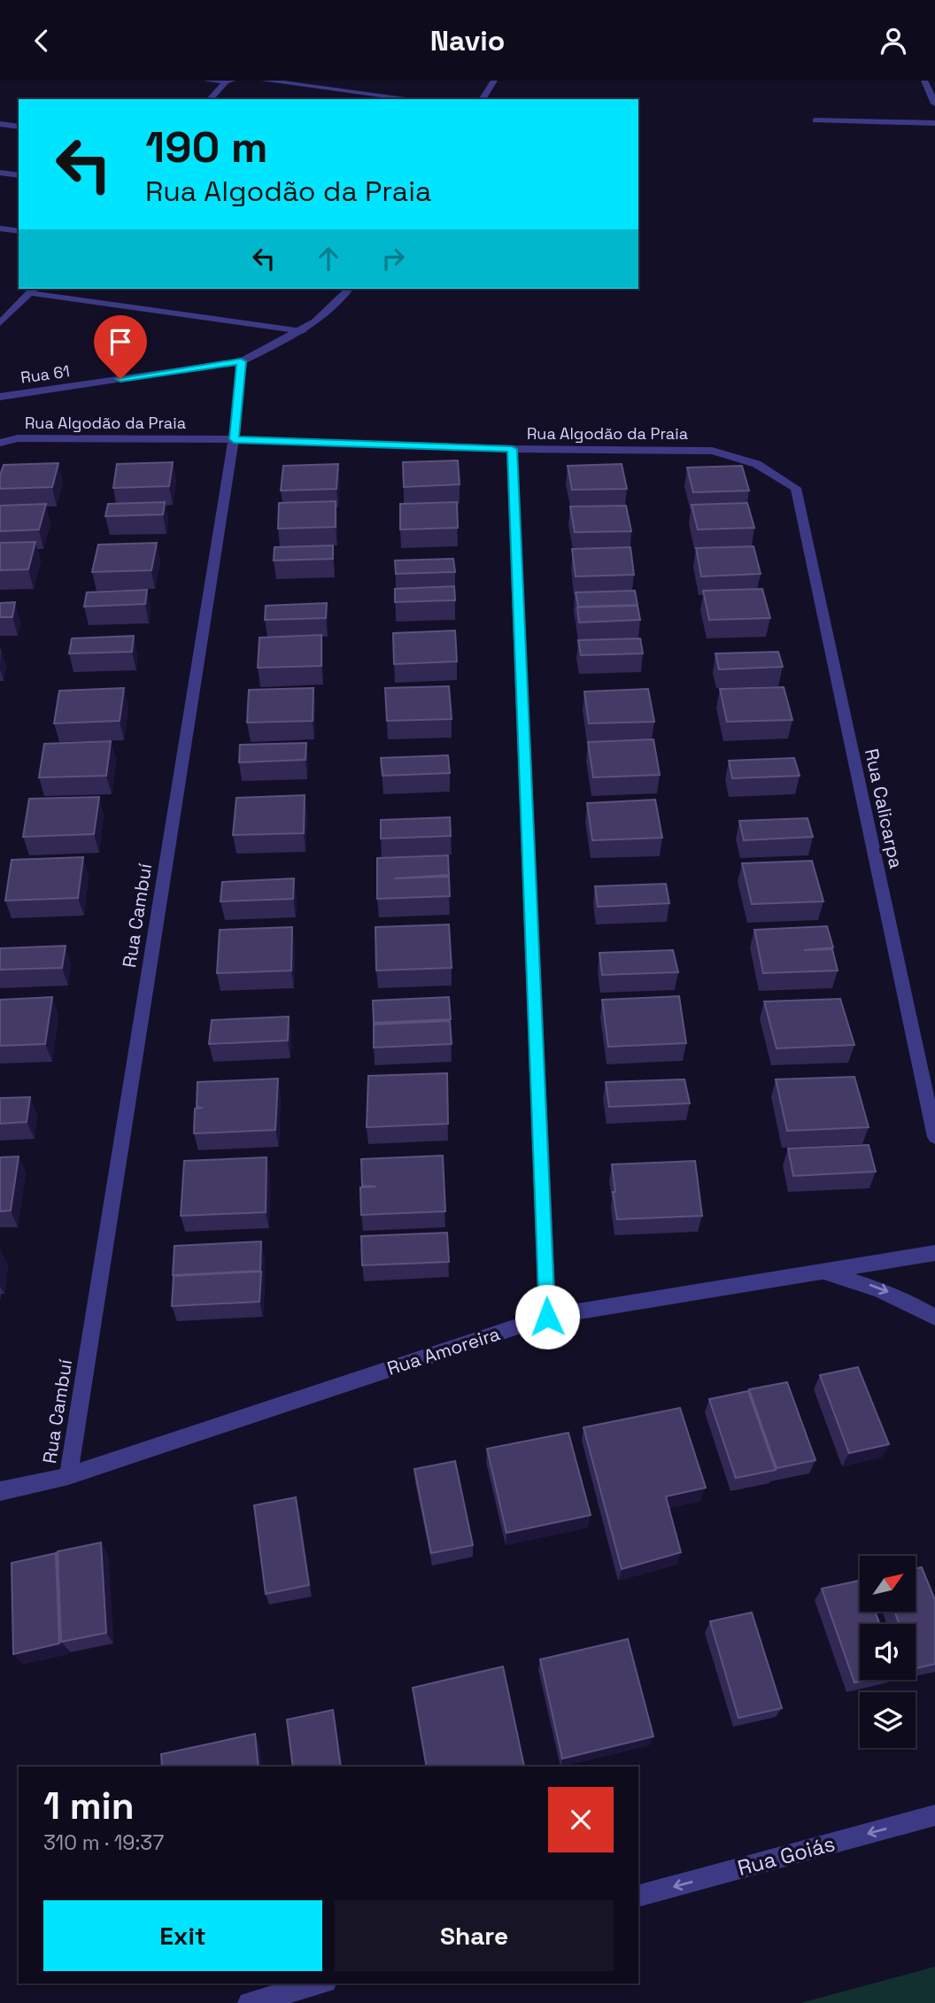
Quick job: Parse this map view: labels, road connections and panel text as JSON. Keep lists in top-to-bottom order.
{
  "streets": {
    "street": [
      "Rua 61",
      "Rua Algodão da Praia",
      "Rua Calicarpa",
      "Rua Cambuí",
      "Rua Amoreira",
      "Rua Goiás"
    ]
  },
  "crossings": [
    ["Rua 61", "Rua Cambuí"],
    ["Rua Algodão da Praia", "Rua Calicarpa"],
    ["Rua Algodão da Praia", "Rua Cambuí"],
    ["Rua Cambuí", "Rua Amoreira"]
  ],
  "one_way": ["Rua Goiás"],
  "north": "top right",
  "page": {
    "header": "Navio",
    "turn": ["190 m", "Rua Algodão da Praia"],
    "heading": ["1 min", "310 m · 19:37"],
    "buttons": ["Exit", "Share"]
  }
}
